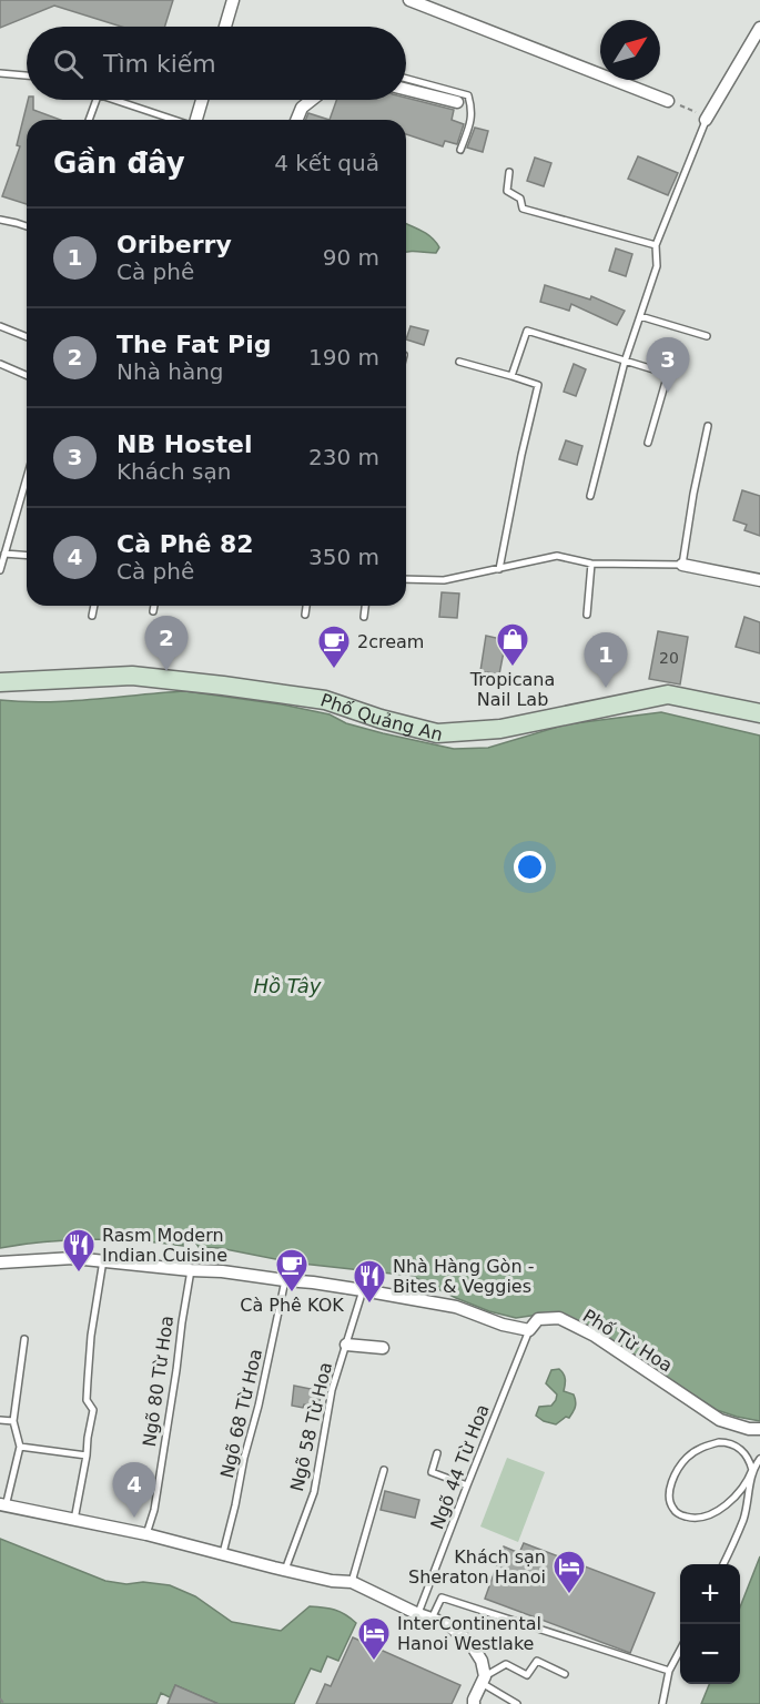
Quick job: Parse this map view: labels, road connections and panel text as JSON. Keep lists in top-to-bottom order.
{
  "streets": {
    "street": ["Phố Quảng An", "Phố Từ Hoa"],
    "lane": [
      "Ngõ 80 Từ Hoa",
      "Ngõ 68 Từ Hoa",
      "Ngõ 58 Từ Hoa",
      "Ngõ 44 Từ Hoa"
    ]
  },
  "crossings": [
    ["Phố Từ Hoa", "Ngõ 44 Từ Hoa"]
  ],
  "water": ["Hồ Tây"],
  "places": {
    "shop": ["Tropicana Nail Lab"],
    "cafe": ["2cream", "Cà Phê KOK"],
    "restaurant": ["Rasm Modern Indian Cuisine", "Nhà Hàng Gòn - Bites & Veggies"],
    "hotel": ["Khách sạn Sheraton Hanoi", "InterContinental Hanoi Westlake"]
  },
  "house_numbers": ["20"],
  "north": "top right",
  "page": {
    "search": "Tìm kiếm",
    "heading": ["Gần đây", "4 kết quả"],
    "list": [
      {
        "mark": "1",
        "name": "Oriberry",
        "note": "Cà phê",
        "value": "90 m"
      },
      {
        "mark": "2",
        "name": "The Fat Pig",
        "note": "Nhà hàng",
        "value": "190 m"
      },
      {
        "mark": "3",
        "name": "NB Hostel",
        "note": "Khách sạn",
        "value": "230 m"
      },
      {
        "mark": "4",
        "name": "Cà Phê 82",
        "note": "Cà phê",
        "value": "350 m"
      }
    ],
    "pins": [
      "3",
      "2",
      "1",
      "4"
    ],
    "map_buttons": ["+", "−"]
  }
}
